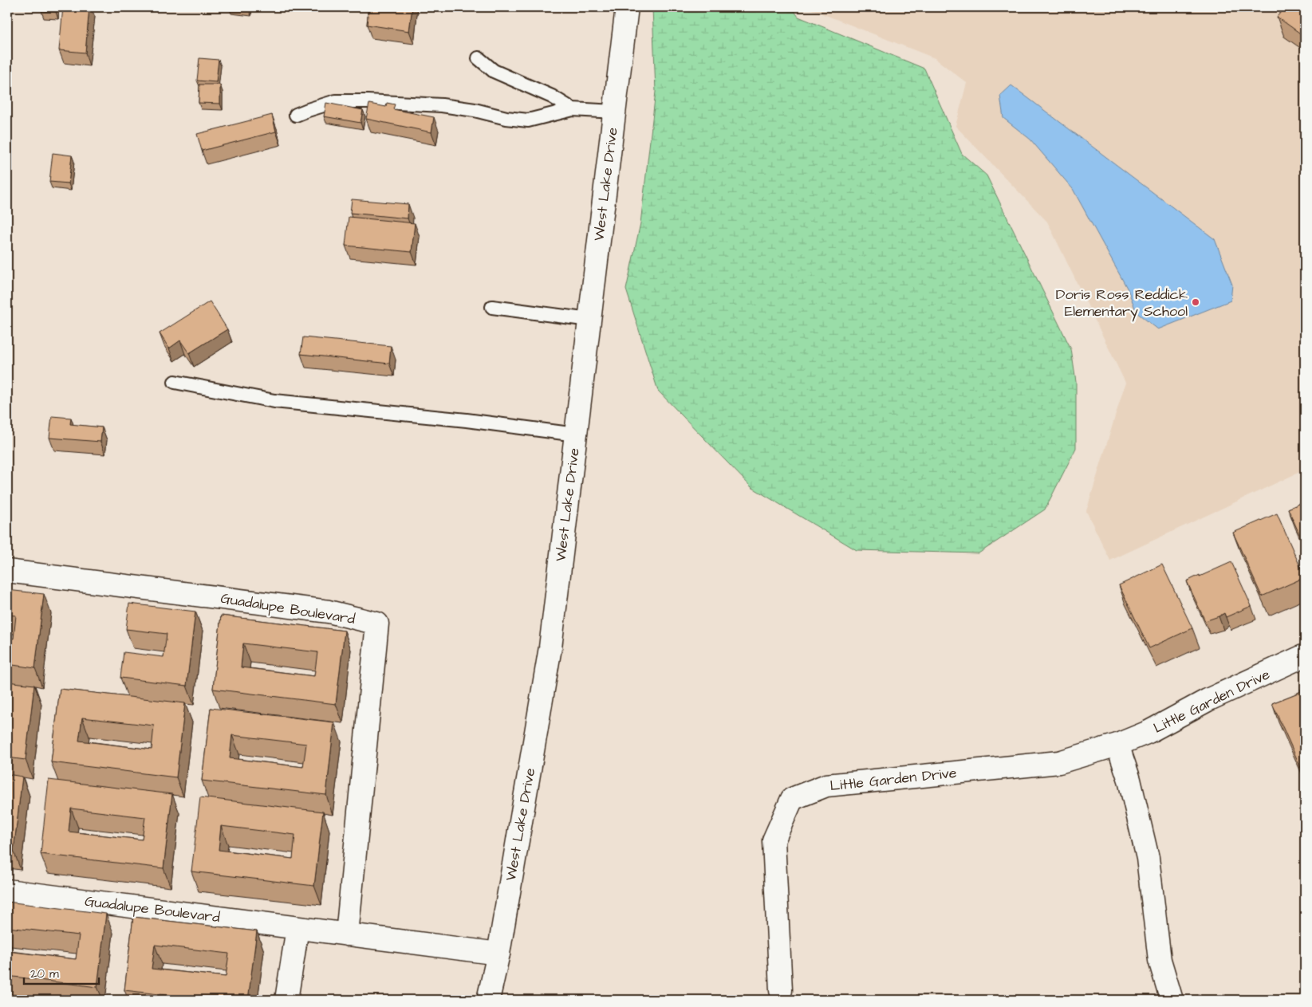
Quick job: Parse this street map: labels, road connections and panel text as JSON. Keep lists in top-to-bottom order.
{
  "streets": {
    "street": ["West Lake Drive", "Guadalupe Boulevard", "Little Garden Drive"]
  },
  "crossings": [
    ["West Lake Drive", "Guadalupe Boulevard"]
  ],
  "places": ["Doris Ross Reddick Elementary School"],
  "scale_bar": "20 m"
}
